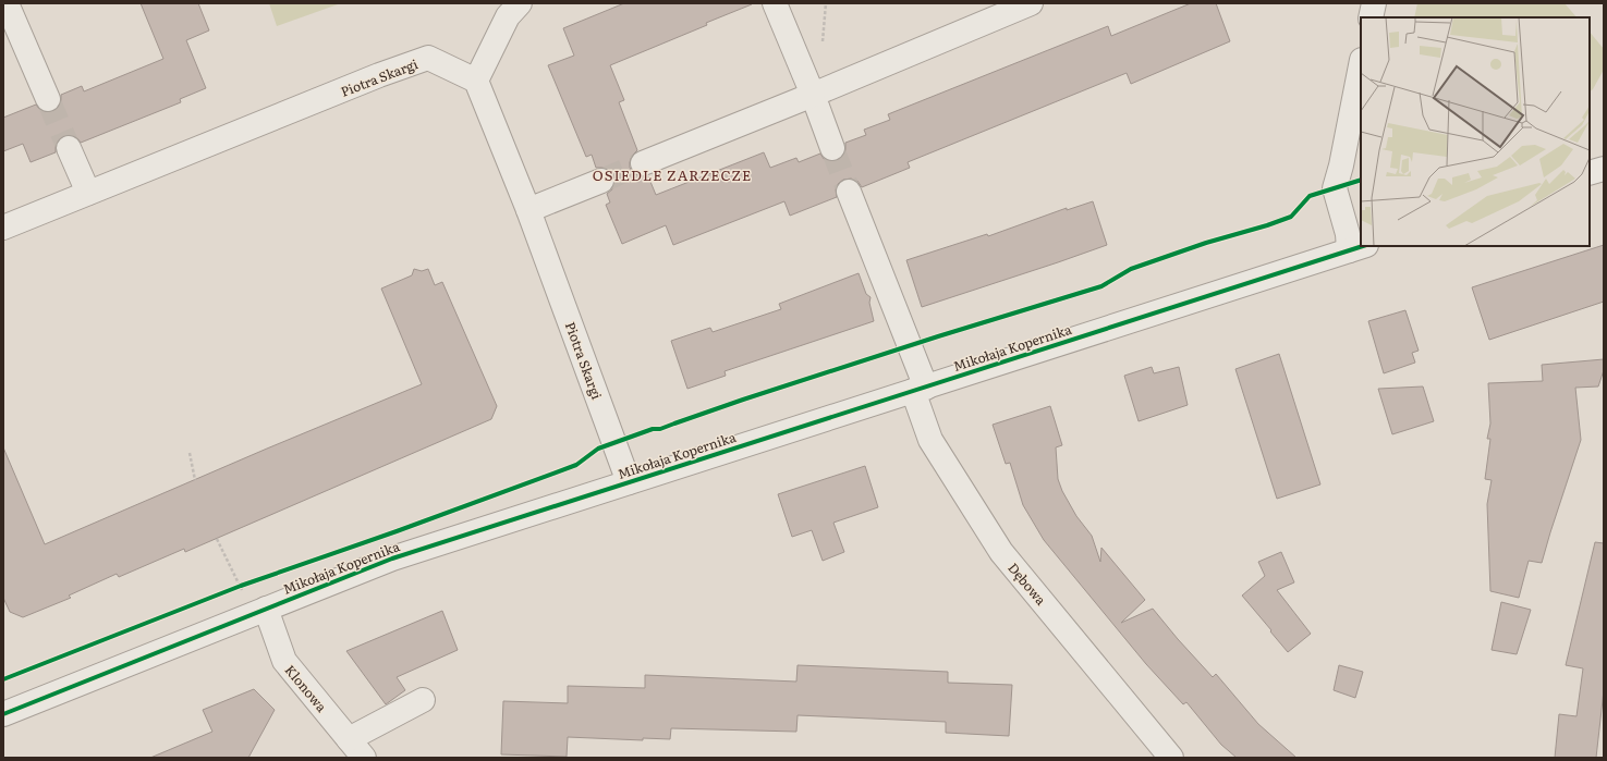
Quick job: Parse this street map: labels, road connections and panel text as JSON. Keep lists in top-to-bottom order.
{
  "streets": {
    "street": [
      "Piotra Skargi",
      "Mikołaja Kopernika",
      "Dębowa",
      "Klonowa"
    ]
  },
  "crossings": [
    ["Piotra Skargi", "Mikołaja Kopernika"],
    ["Mikołaja Kopernika", "Dębowa"],
    ["Mikołaja Kopernika", "Klonowa"]
  ],
  "districts": ["OSIEDLE ZARZECZE"]
}
